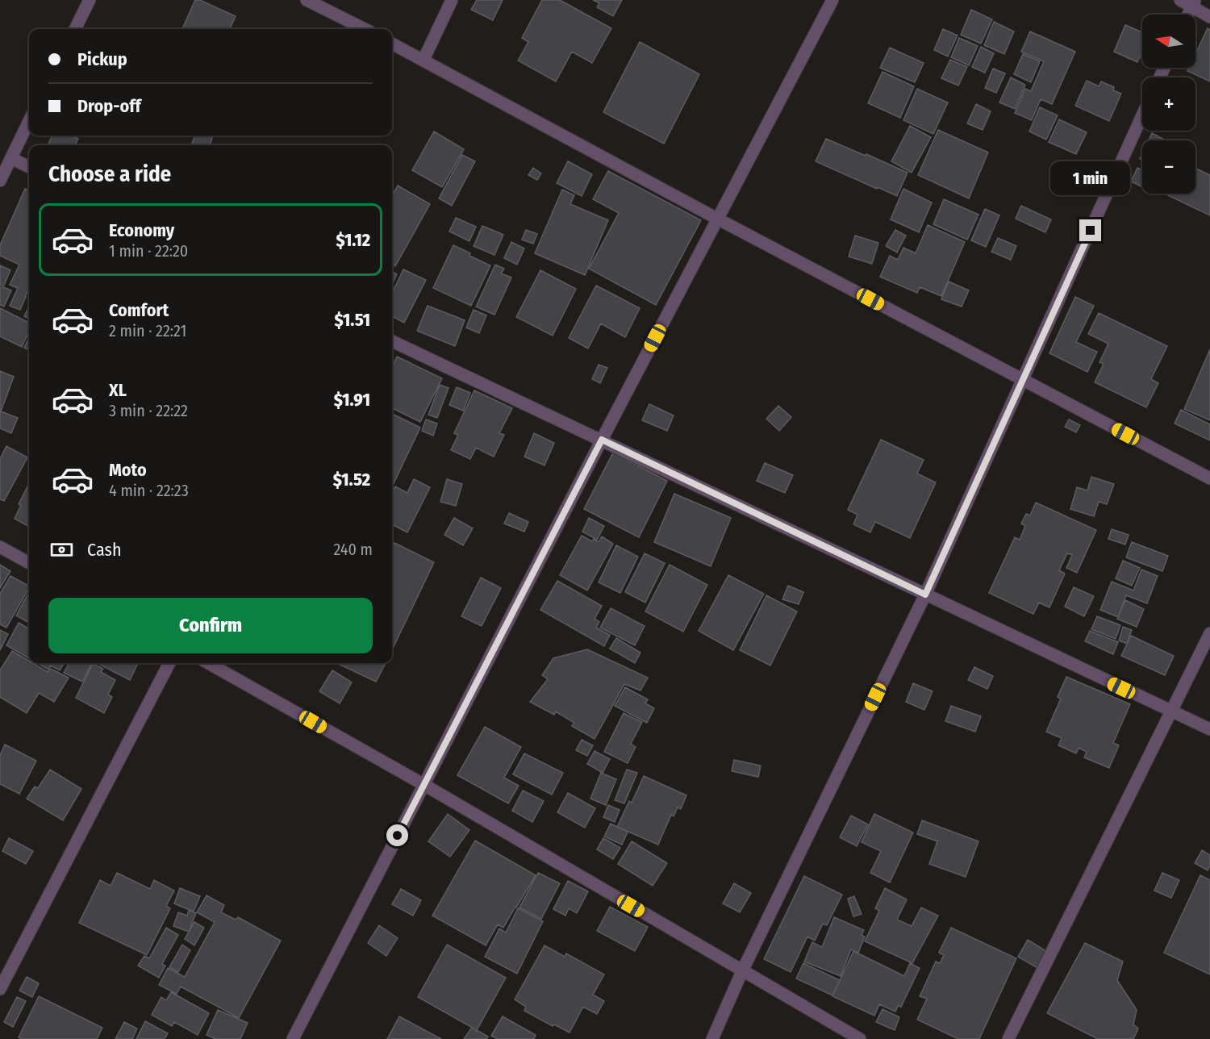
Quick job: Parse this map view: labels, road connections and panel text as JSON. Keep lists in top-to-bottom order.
{
  "north": "left",
  "page": {
    "map_buttons": ["+", "−"],
    "banner": ["Pickup", "Drop-off"],
    "heading": "Choose a ride",
    "bubble": "1 min",
    "list": [
      {
        "name": "Economy",
        "note": "1 min · 22:20",
        "value": "$1.12"
      },
      {
        "name": "Comfort",
        "note": "2 min · 22:21",
        "value": "$1.51"
      },
      {
        "name": "XL",
        "note": "3 min · 22:22",
        "value": "$1.91"
      },
      {
        "name": "Moto",
        "note": "4 min · 22:23",
        "value": "$1.52"
      }
    ],
    "pay": ["Cash", "240 m"],
    "buttons": "Confirm"
  }
}
